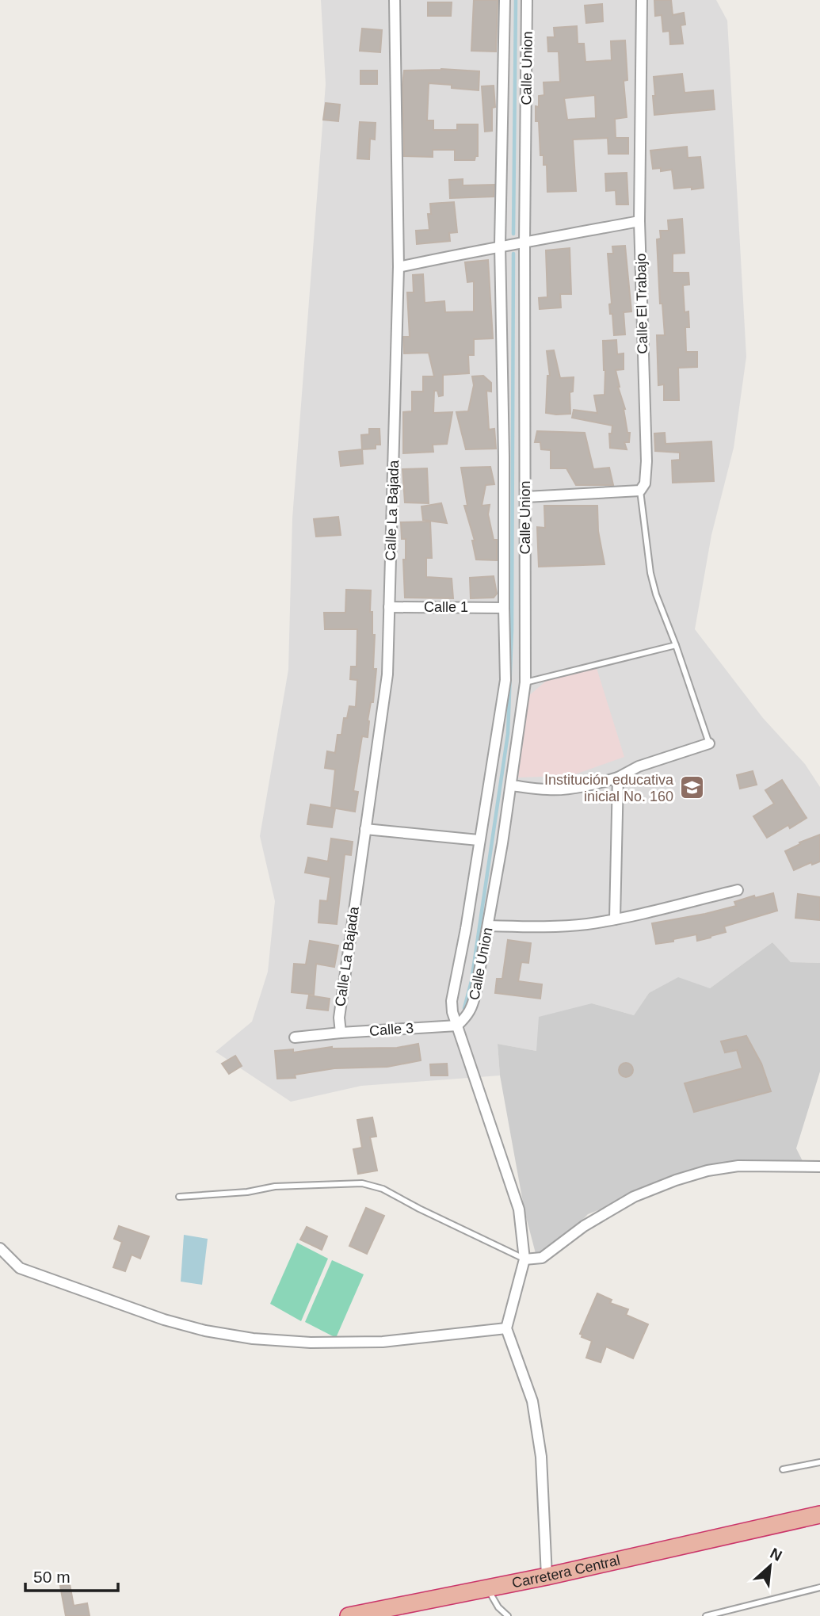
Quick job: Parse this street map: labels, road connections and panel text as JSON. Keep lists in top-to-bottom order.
{
  "streets": {
    "highway": ["Carretera Central"],
    "street": [
      "Calle Union",
      "Calle El Trabajo",
      "Calle La Bajada",
      "Calle 1",
      "Calle 3"
    ]
  },
  "crossings": [
    ["Calle Union", "Calle 3"],
    ["Calle La Bajada", "Calle 1"],
    ["Calle La Bajada", "Calle 3"]
  ],
  "places": {
    "school or university": ["Institución educativa inicial No. 160"]
  },
  "scale_bar": "50 m",
  "north": "top right"
}
